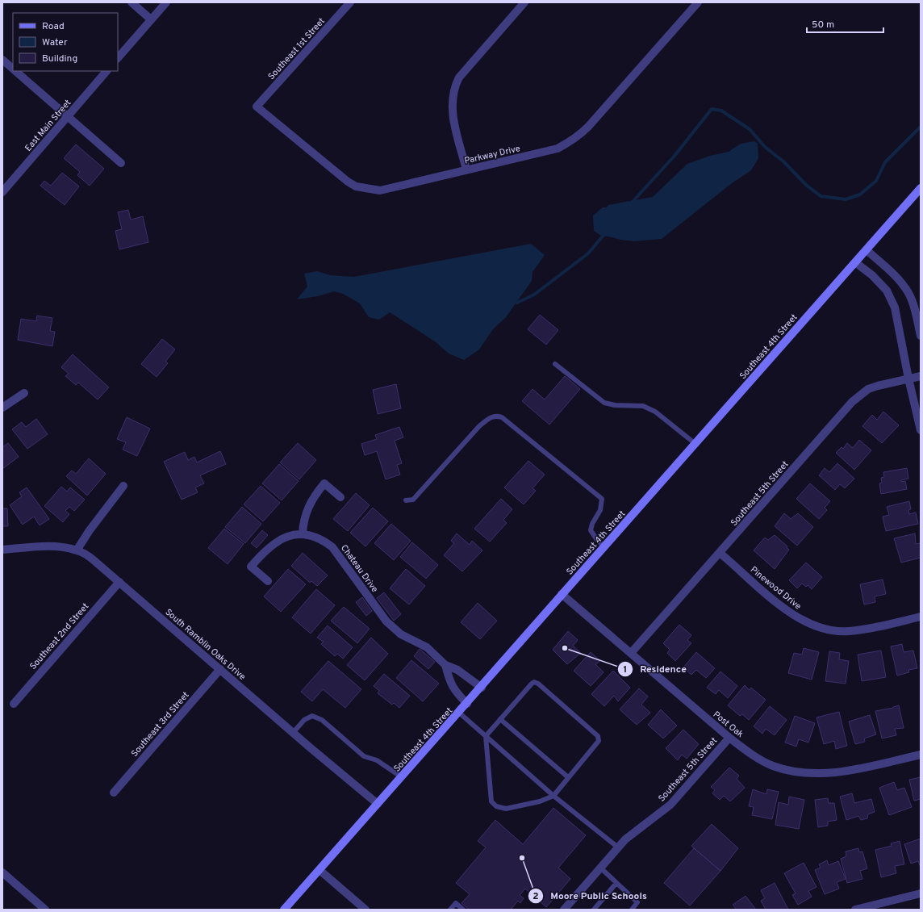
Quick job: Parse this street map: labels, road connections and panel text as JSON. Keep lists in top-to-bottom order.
{
  "streets": {
    "main road": ["Southeast 4th Street"],
    "street": [
      "Southeast 1st Street",
      "East Main Street",
      "Parkway Drive",
      "Southeast 5th Street",
      "Chateau Drive",
      "Pinewood Drive",
      "Southeast 2nd Street",
      "South Ramblin Oaks Drive",
      "Southeast 3rd Street",
      "Post Oak"
    ]
  },
  "crossings": [
    ["Southeast 1st Street", "Parkway Drive"],
    ["Southeast 4th Street", "Chateau Drive"],
    ["Southeast 4th Street", "South Ramblin Oaks Drive"],
    ["Southeast 4th Street", "Post Oak"],
    ["Southeast 5th Street", "Pinewood Drive"],
    ["Southeast 5th Street", "Post Oak"],
    ["Southeast 2nd Street", "South Ramblin Oaks Drive"],
    ["South Ramblin Oaks Drive", "Southeast 3rd Street"]
  ],
  "places": ["Residence", "Moore Public Schools"],
  "legend": ["Road", "Water", "Building"],
  "scale_bar": "50 m"
}
